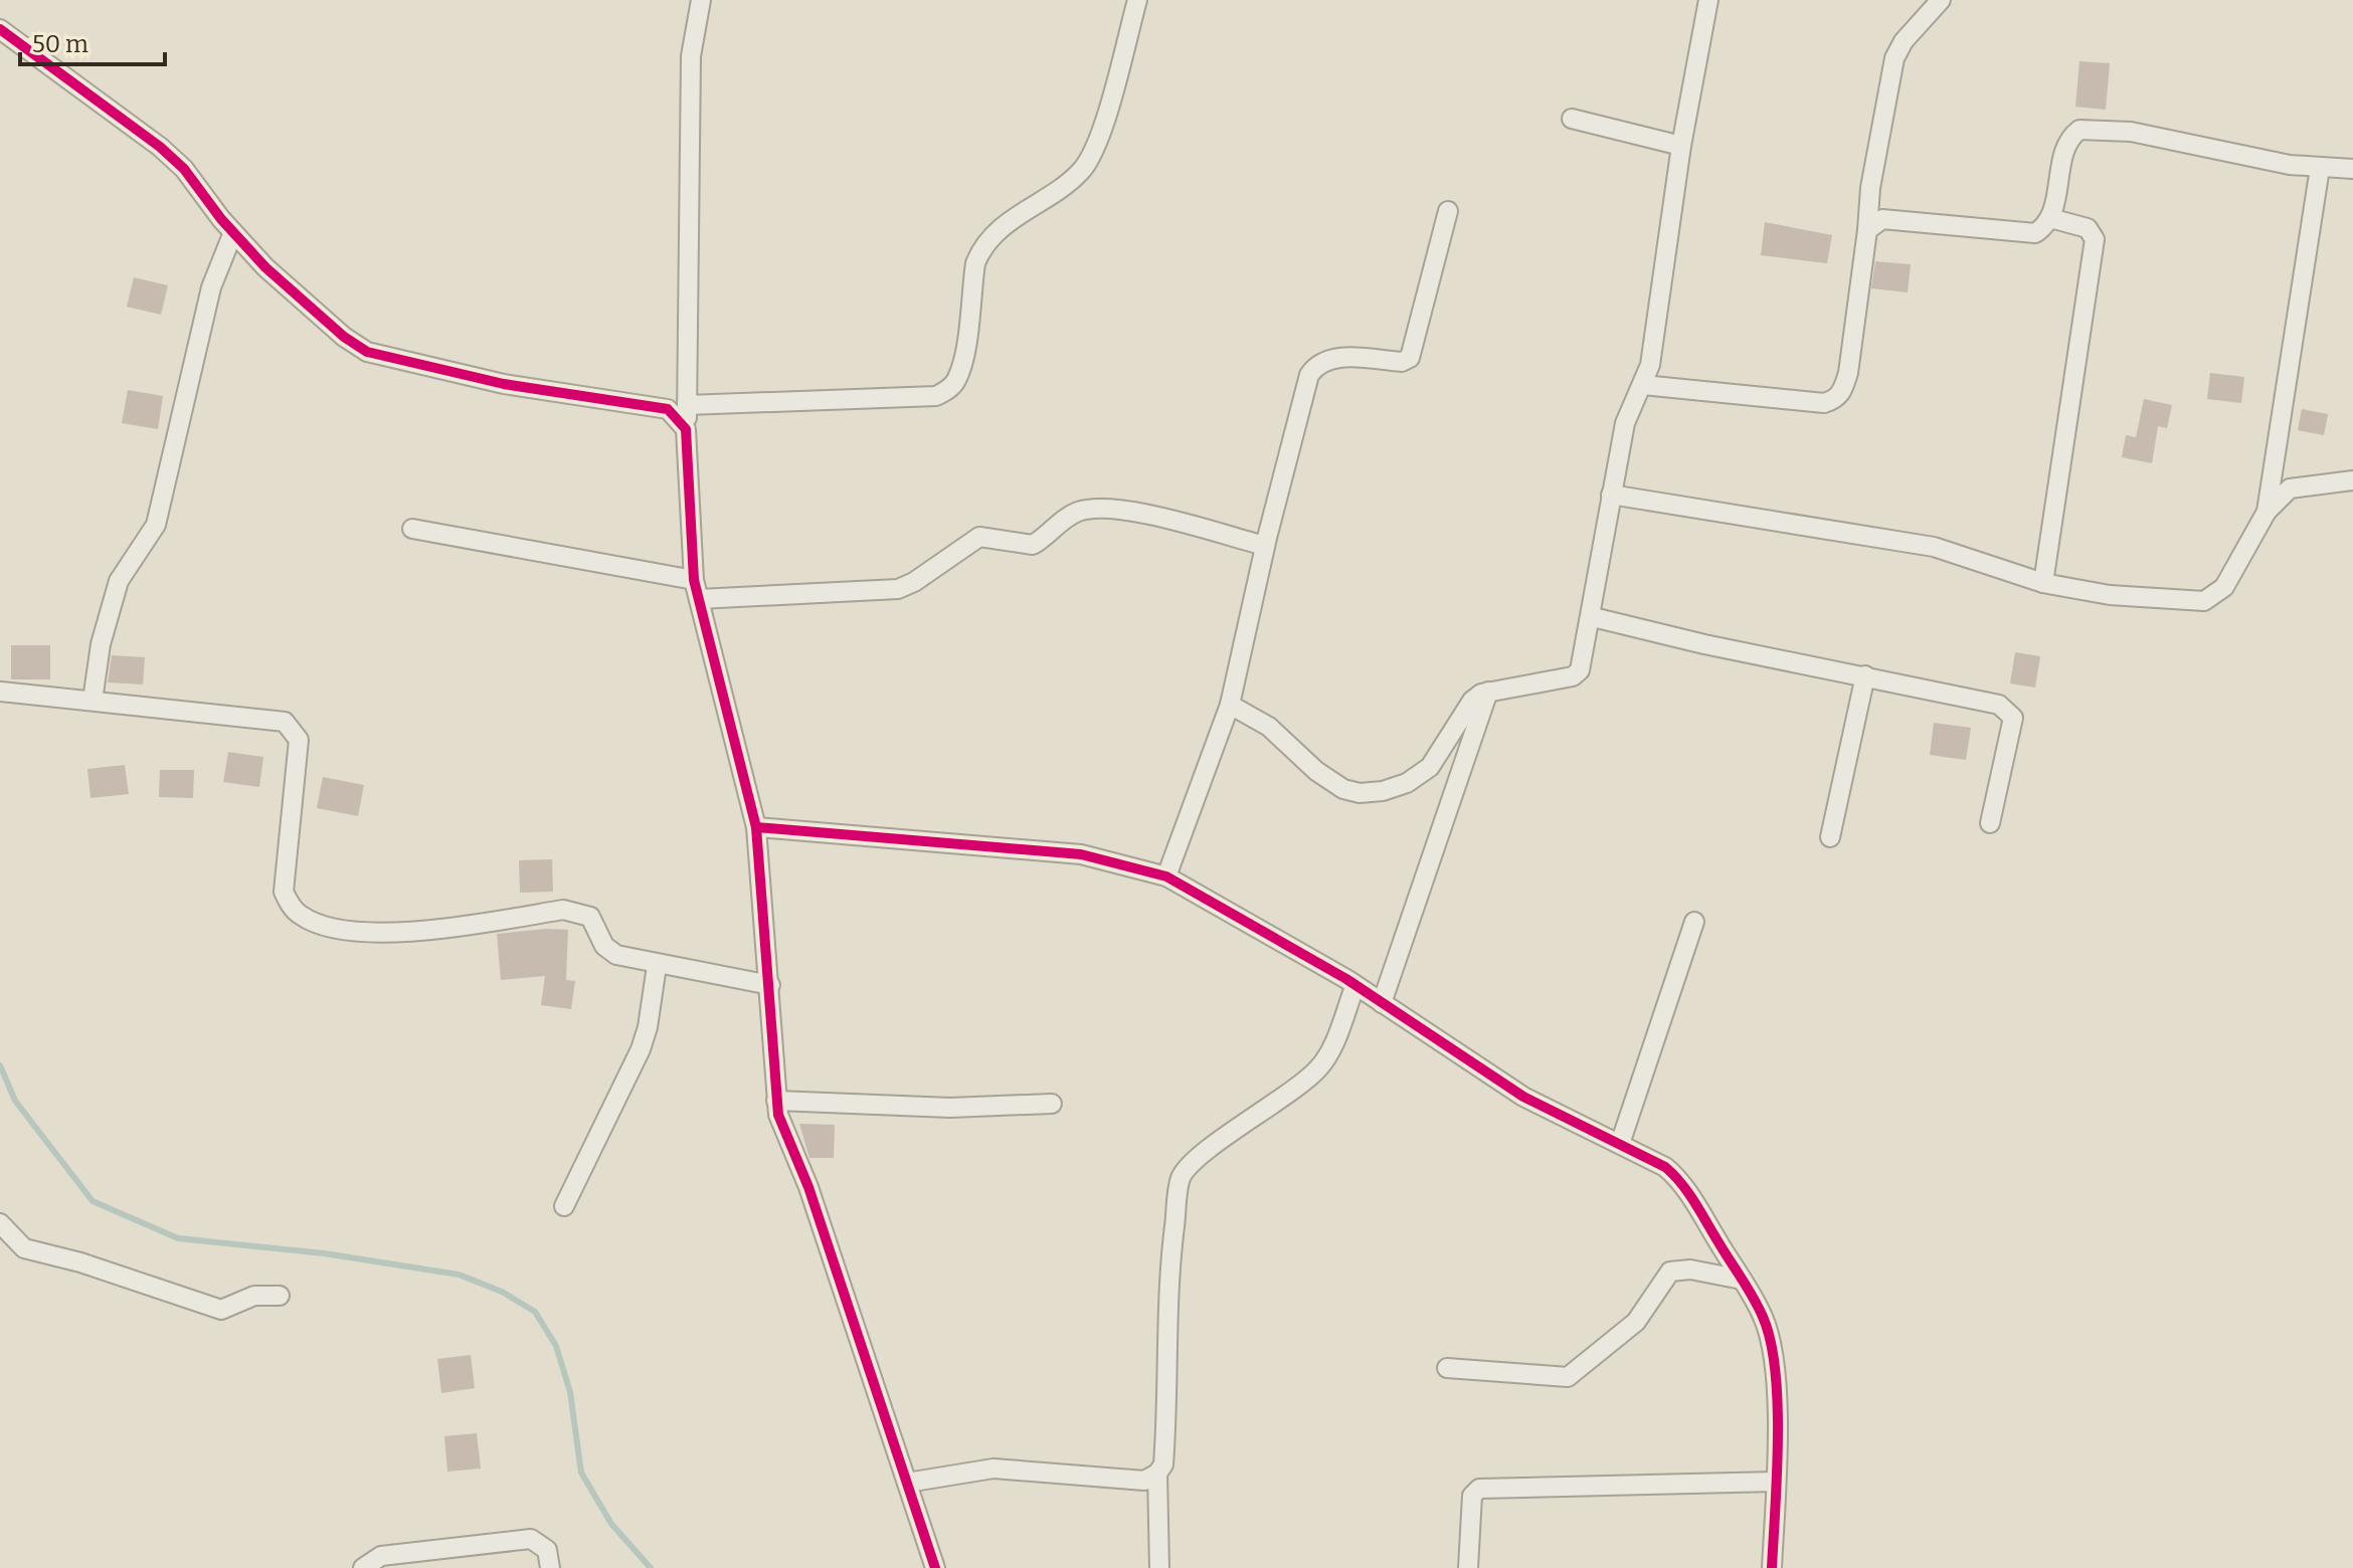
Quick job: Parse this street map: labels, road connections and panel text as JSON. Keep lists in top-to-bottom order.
{
  "scale_bar": "50 m"
}
